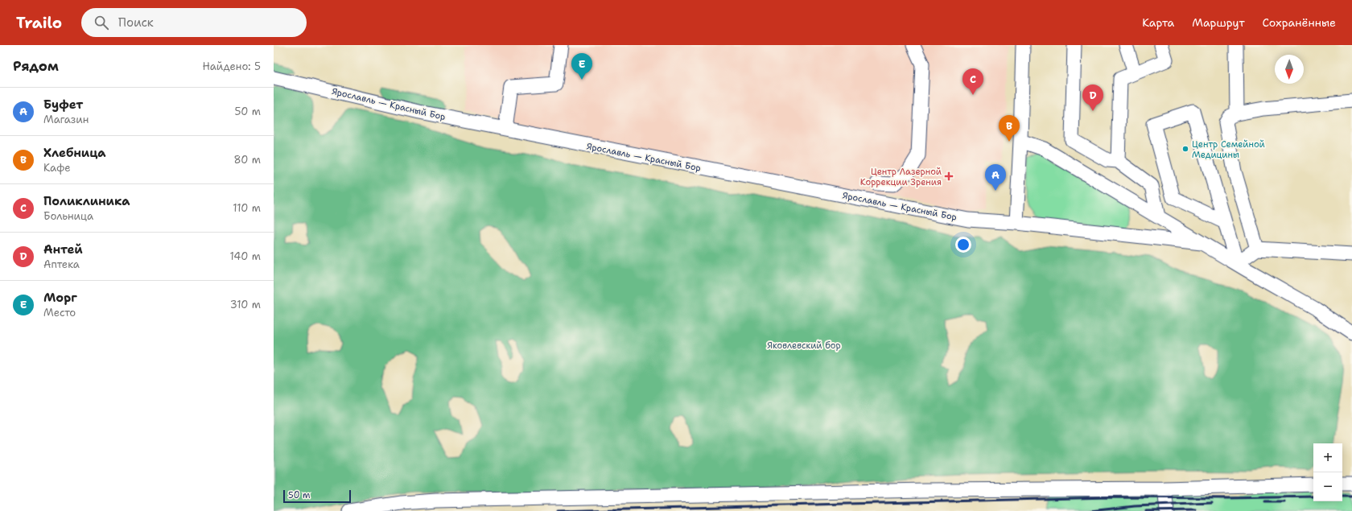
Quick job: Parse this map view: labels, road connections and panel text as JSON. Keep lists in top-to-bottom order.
{
  "streets": {
    "street": ["Ярославль — Красный Бор"]
  },
  "parks": ["Яковлевский бор"],
  "places": {
    "other": ["Центр Семейной Медицины"],
    "health": ["Центр Лазерной Коррекции Зрения"]
  },
  "scale_bar": "50 m",
  "north": "bottom",
  "page": {
    "header": "Trailo",
    "search": "Поиск",
    "nav": ["Карта", "Маршрут", "Сохранённые"],
    "heading": ["Рядом", "Найдено: 5"],
    "pins": [
      "E",
      "C",
      "D",
      "B",
      "A"
    ],
    "list": [
      {
        "mark": "A",
        "name": "Буфет",
        "note": "Магазин",
        "value": "50 m"
      },
      {
        "mark": "B",
        "name": "Хлебница",
        "note": "Кафе",
        "value": "80 m"
      },
      {
        "mark": "C",
        "name": "Поликлиника",
        "note": "Больница",
        "value": "110 m"
      },
      {
        "mark": "D",
        "name": "Антей",
        "note": "Аптека",
        "value": "140 m"
      },
      {
        "mark": "E",
        "name": "Морг",
        "note": "Место",
        "value": "310 m"
      }
    ],
    "map_buttons": ["+", "−"],
    "scale": "50 m"
  }
}
